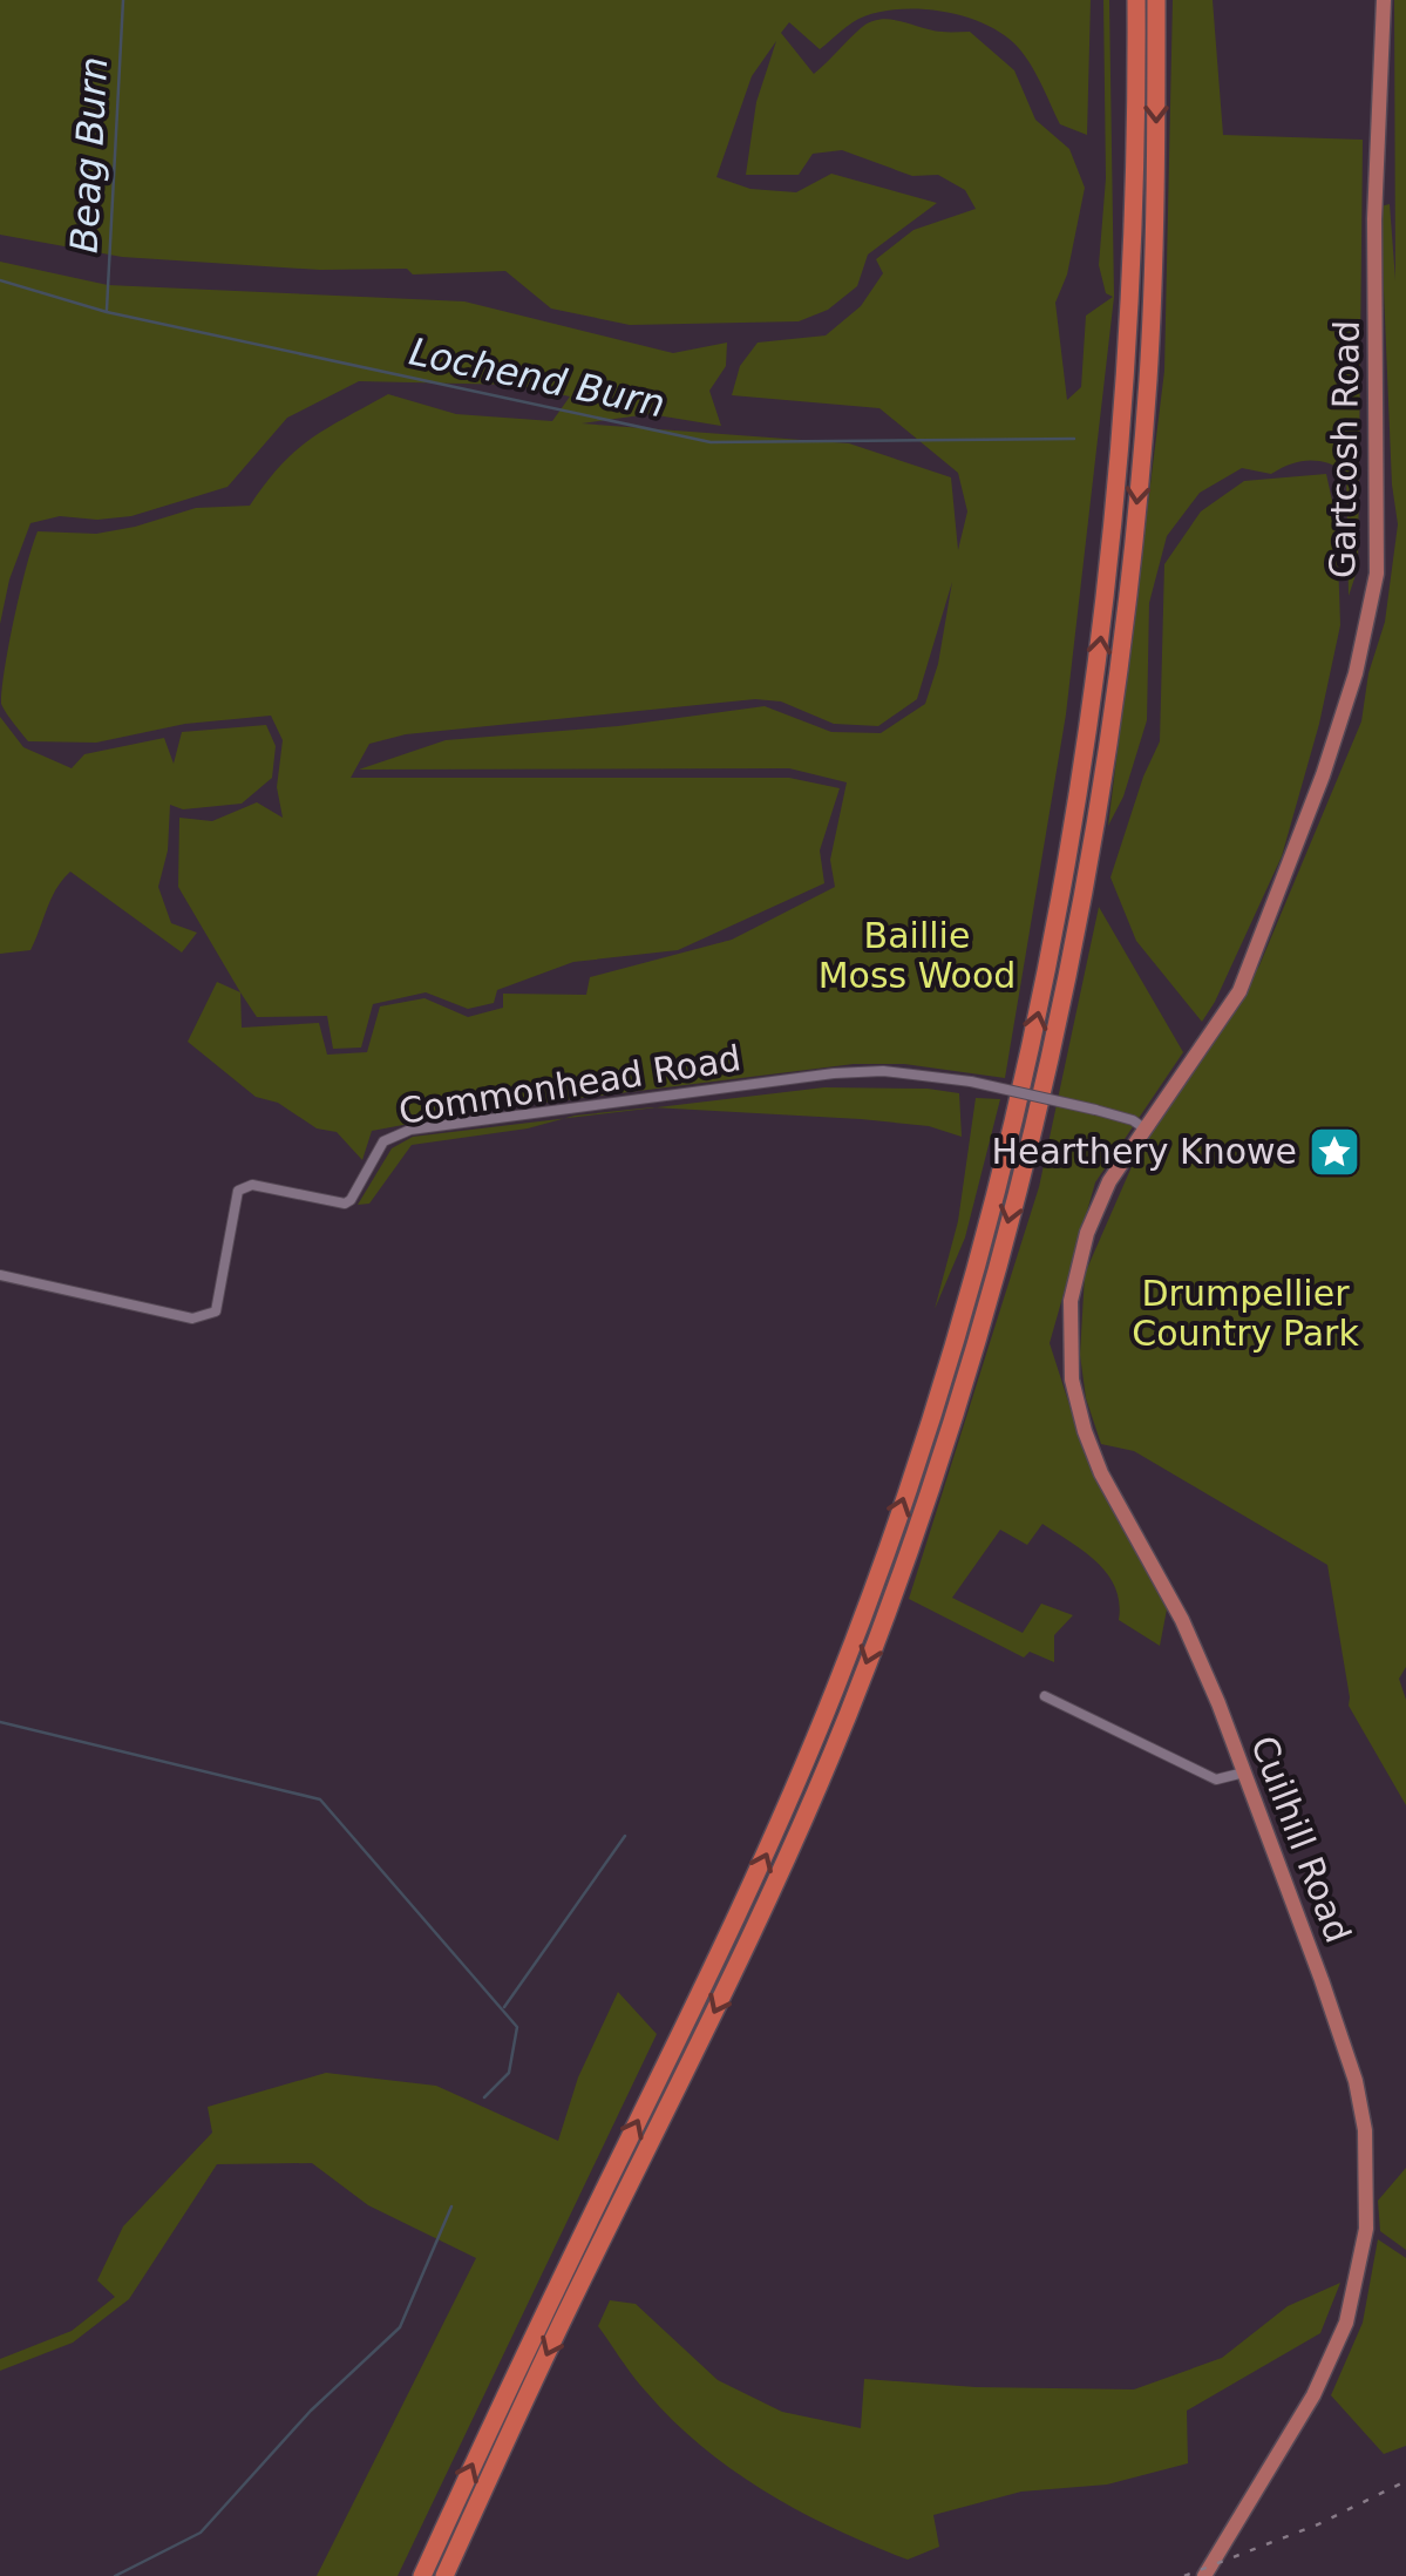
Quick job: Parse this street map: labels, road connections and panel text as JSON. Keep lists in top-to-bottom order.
{
  "streets": {
    "main road": ["Gartcosh Road", "Cuilhill Road"],
    "street": ["Commonhead Road"]
  },
  "crossings": [
    ["Gartcosh Road", "Commonhead Road"],
    ["Gartcosh Road", "Cuilhill Road"],
    ["Commonhead Road", "Cuilhill Road"]
  ],
  "water": ["Beag Burn", "Lochend Burn"],
  "parks": ["Baillie Moss Wood", "Drumpellier Country Park"],
  "places": {
    "place": ["Hearthery Knowe"]
  }
}
